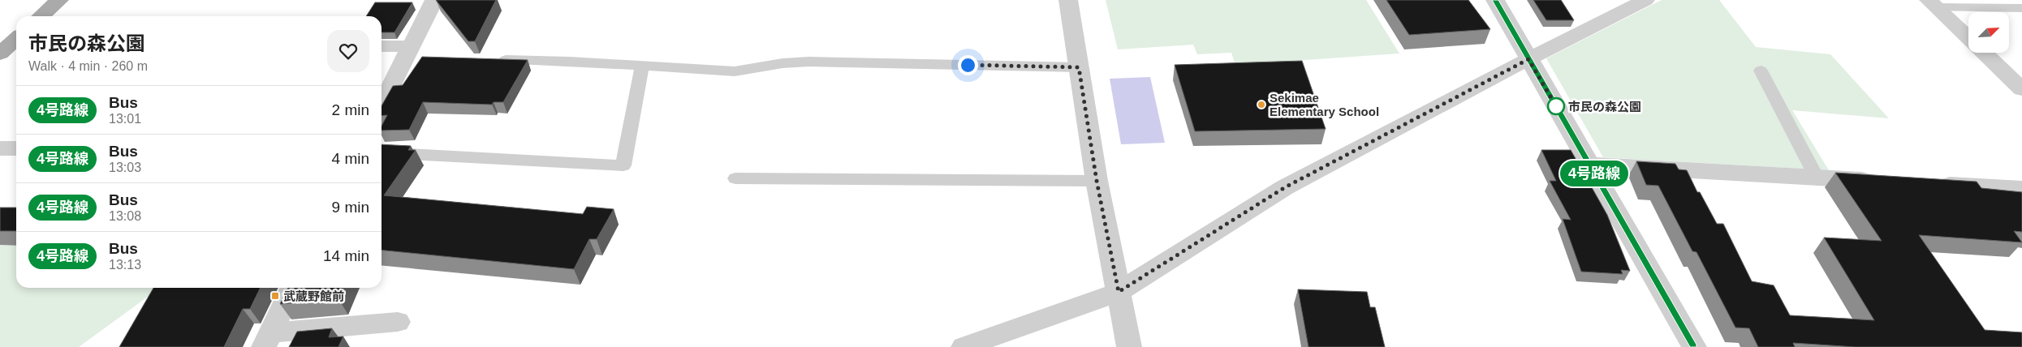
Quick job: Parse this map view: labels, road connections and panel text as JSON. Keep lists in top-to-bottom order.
{
  "places": {
    "other": ["Sekimae Elementary School", "市民の森公園"],
    "transit": ["武蔵野館前"]
  },
  "lines": ["bus line 4号路線"],
  "north": "top right",
  "page": {
    "on_map": "4号路線",
    "heading": ["市民の森公園", "Walk · 4 min · 260 m"],
    "list": [
      {
        "mark": "4号路線",
        "name": "Bus",
        "note": "13:01",
        "value": "2 min"
      },
      {
        "mark": "4号路線",
        "name": "Bus",
        "note": "13:03",
        "value": "4 min"
      },
      {
        "mark": "4号路線",
        "name": "Bus",
        "note": "13:08",
        "value": "9 min"
      },
      {
        "mark": "4号路線",
        "name": "Bus",
        "note": "13:13",
        "value": "14 min"
      }
    ]
  }
}
